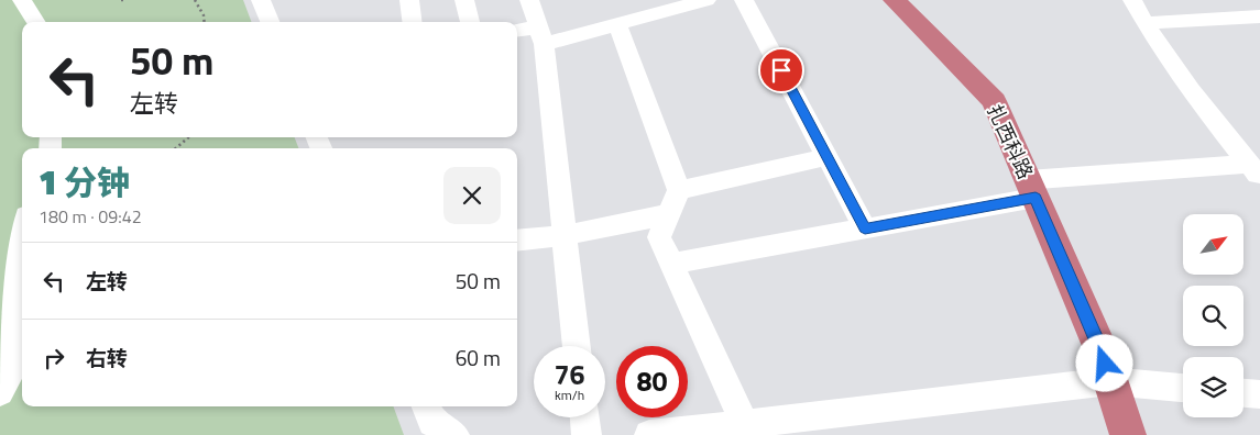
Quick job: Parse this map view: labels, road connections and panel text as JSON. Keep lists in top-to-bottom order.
{
  "streets": {
    "highway": ["扎西科路"]
  },
  "north": "top right",
  "page": {
    "turn": ["50 m", "左转"],
    "heading": ["1 分钟", "180 m · 09:42"],
    "list": [
      {
        "name": "左转",
        "value": "50 m"
      },
      {
        "name": "右转",
        "value": "60 m"
      }
    ],
    "speed": "76 km/h",
    "limit": "80"
  }
}
